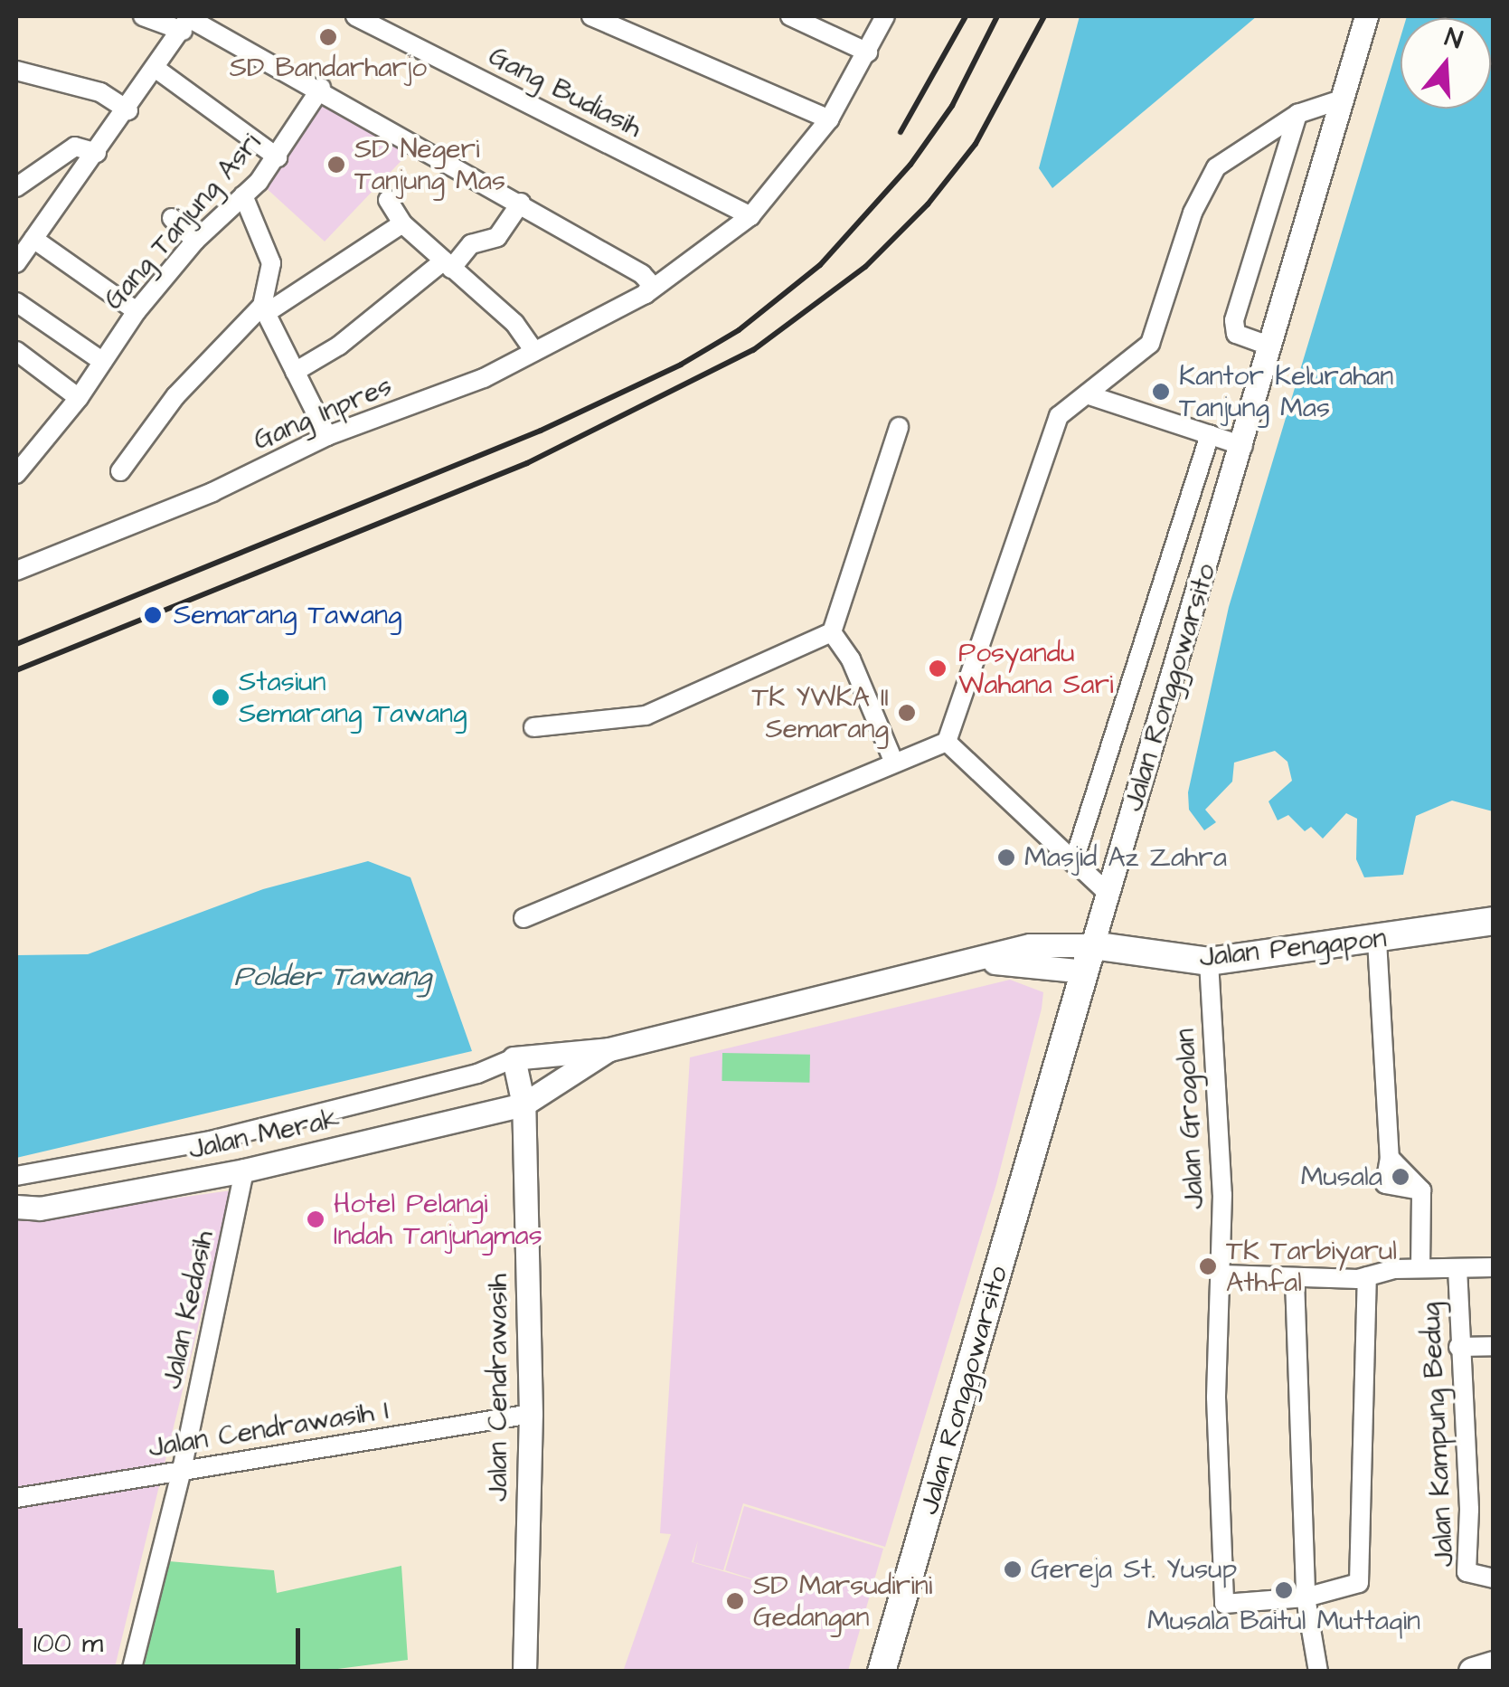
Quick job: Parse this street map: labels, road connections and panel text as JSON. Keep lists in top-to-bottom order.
{
  "streets": {
    "highway": ["Jalan Ronggowarsito", "Jalan Pengapon"],
    "main road": ["Jalan Merak", "Jalan Cendrawasih"],
    "street": [
      "Gang Budiasih",
      "Gang Tanjung Asri",
      "Gang Inpres",
      "Jalan Grogolan",
      "Jalan Kedasih",
      "Jalan Cendrawasih I",
      "Jalan Kampung Bedug"
    ]
  },
  "crossings": [
    ["Gang Budiasih", "Gang Inpres"],
    ["Jalan Ronggowarsito", "Jalan Pengapon"],
    ["Jalan Pengapon", "Jalan Grogolan"],
    ["Jalan Merak", "Jalan Kedasih"],
    ["Jalan Merak", "Jalan Cendrawasih"],
    ["Jalan Kedasih", "Jalan Cendrawasih I"],
    ["Jalan Cendrawasih", "Jalan Cendrawasih I"]
  ],
  "water": ["Polder Tawang"],
  "places": [
    "SD Bandarharjo",
    "SD Negeri Tanjung Mas",
    "Kantor Kelurahan Tanjung Mas",
    "Semarang Tawang",
    "Posyandu Wahana Sari",
    "Stasiun Semarang Tawang",
    "TK YWKA II Semarang",
    "Masjid Az Zahra",
    "Musala",
    "Hotel Pelangi Indah Tanjungmas",
    "TK Tarbiyarul Athfal",
    "Gereja St. Yusup",
    "Musala Baitul Muttaqin",
    "SD Marsudirini Gedangan"
  ],
  "scale_bar": "100 m",
  "north": "top"
}
